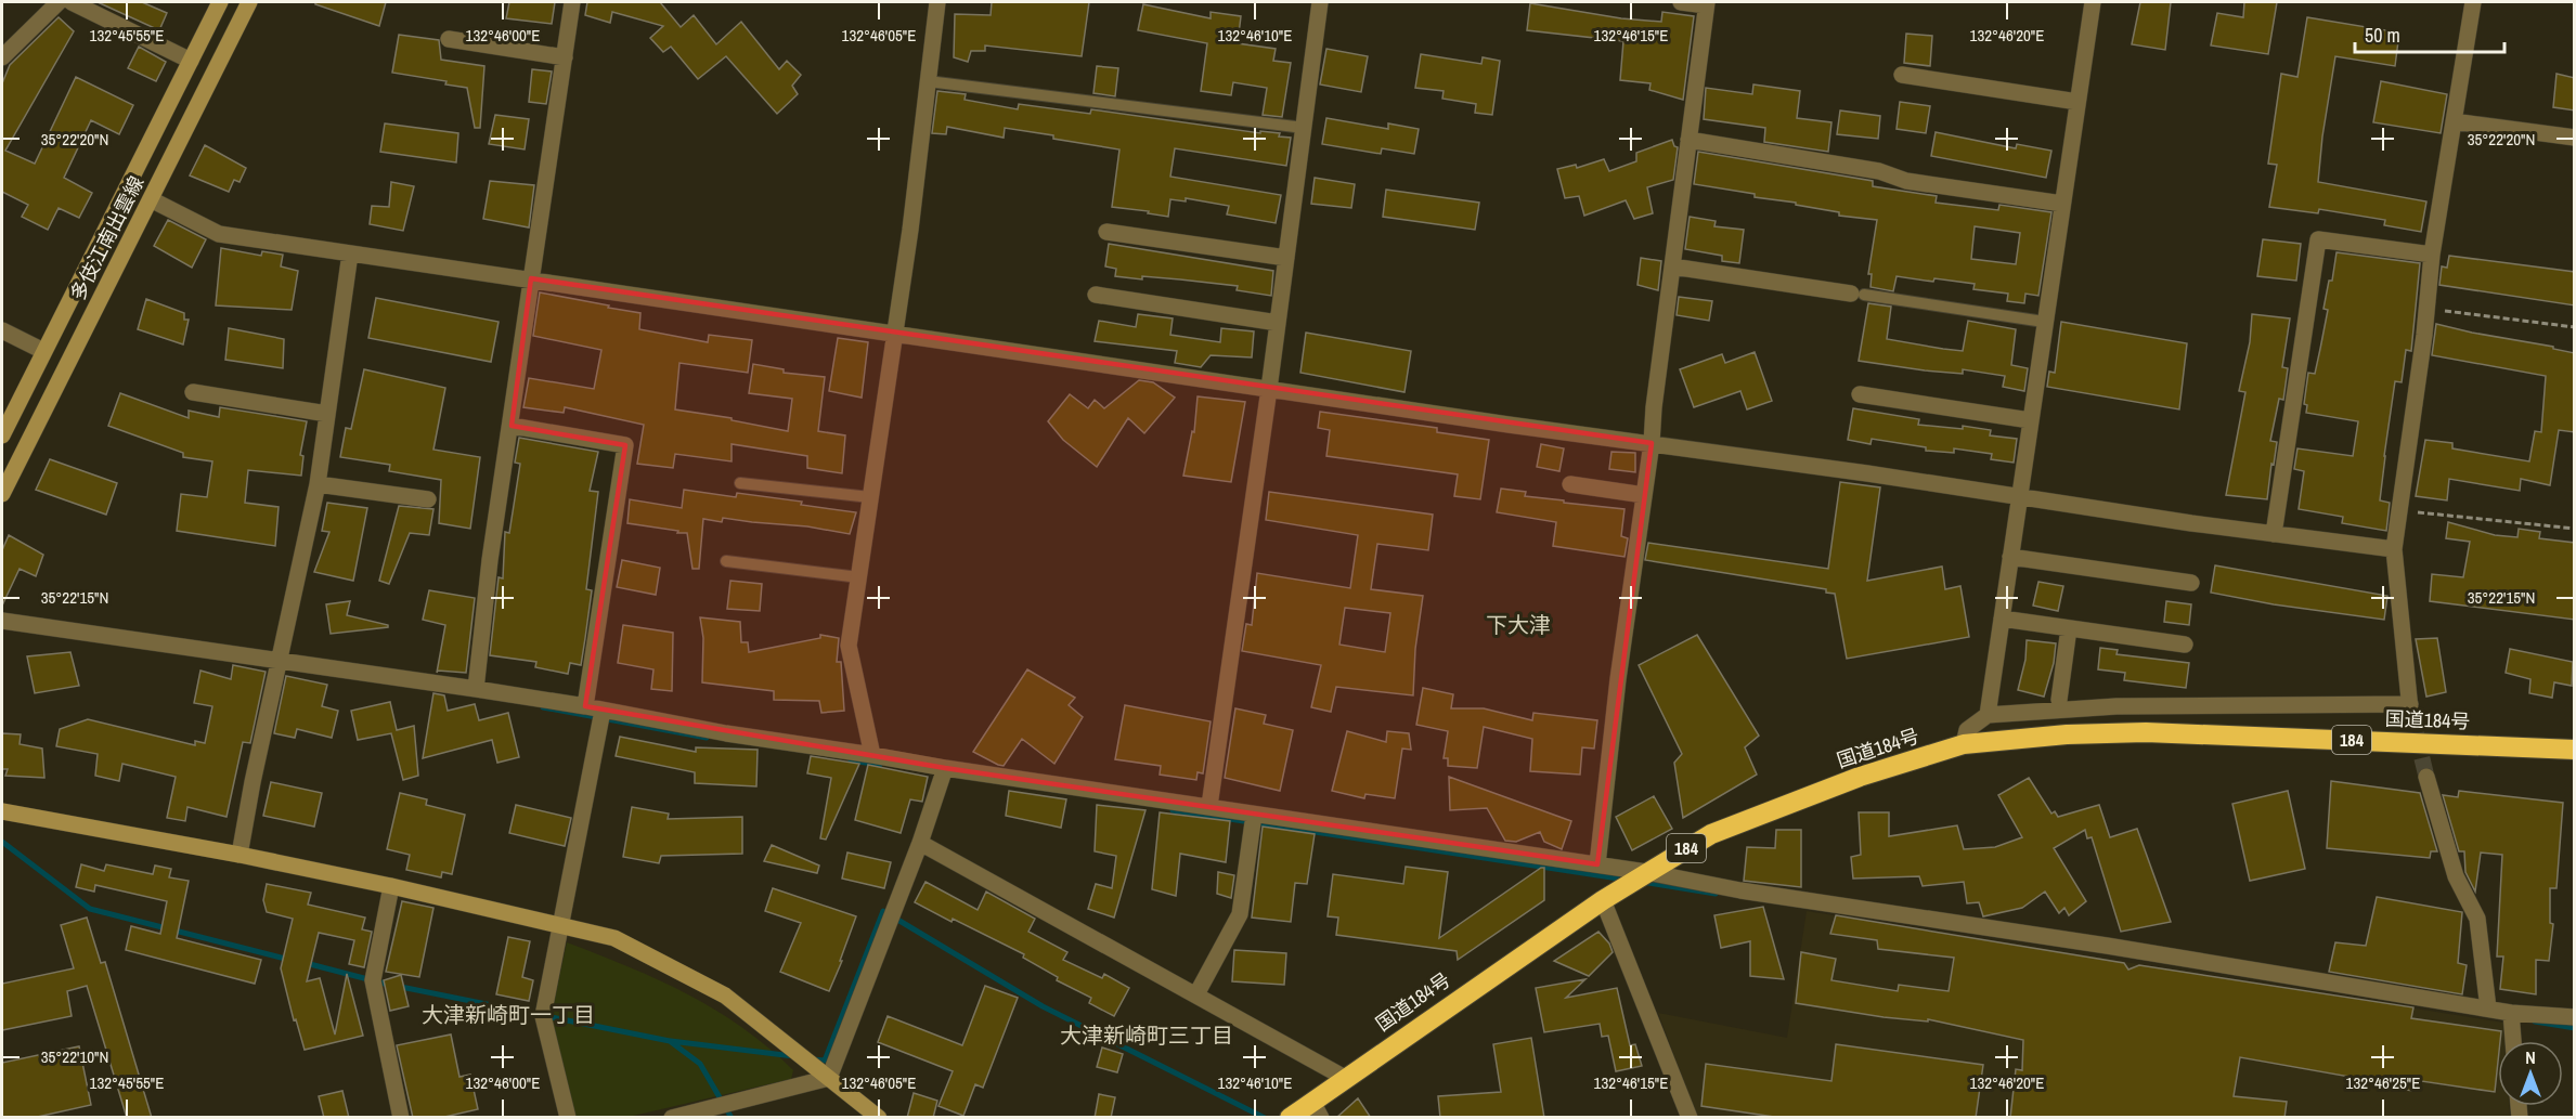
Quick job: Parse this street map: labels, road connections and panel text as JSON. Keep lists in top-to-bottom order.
{
  "streets": {
    "highway": ["国道184号", "184"],
    "main road": ["多伎江南出雲線"]
  },
  "districts": ["下大津", "大津新崎町一丁目", "大津新崎町三丁目"],
  "scale_bar": "50 m",
  "north": "top",
  "coordinates": [
    "132°45'55\"E",
    "132°46'00\"E",
    "132°46'05\"E",
    "132°46'10\"E",
    "132°46'15\"E",
    "132°46'20\"E",
    "35°22'20\"N",
    "35°22'15\"N",
    "35°22'10\"N",
    "132°46'25\"E"
  ]
}
